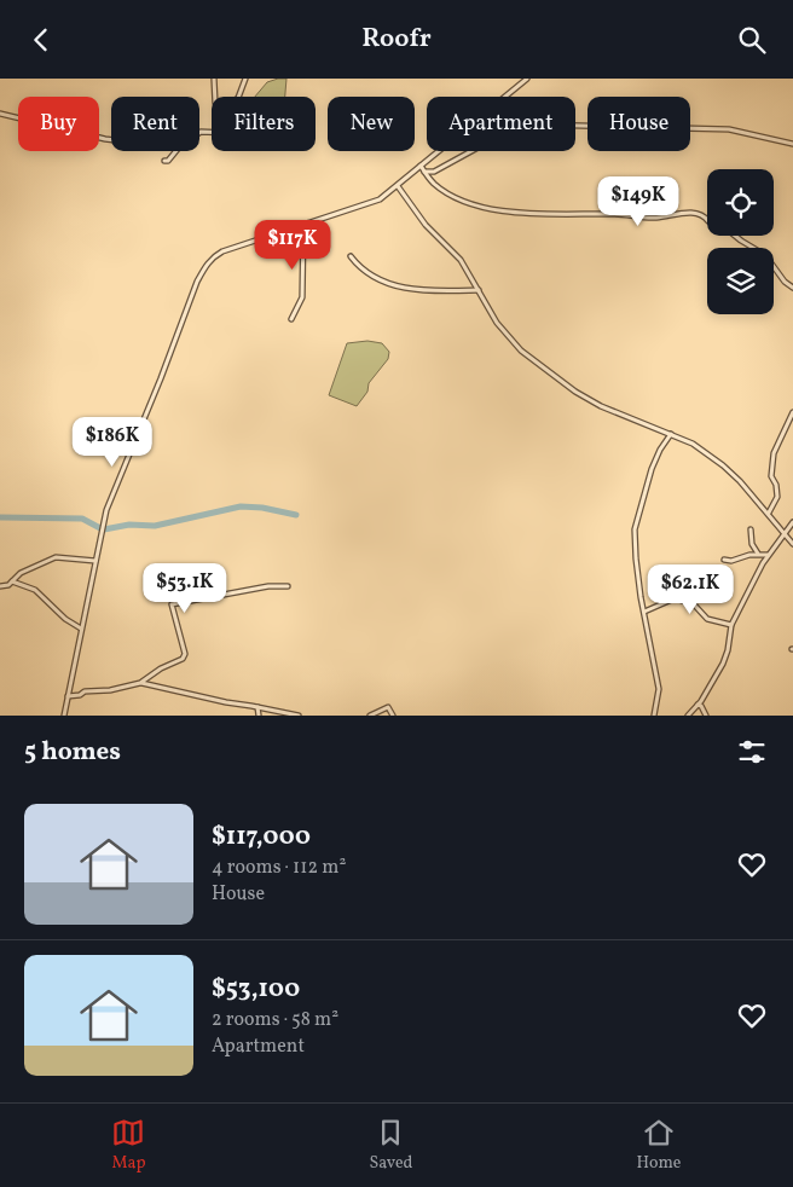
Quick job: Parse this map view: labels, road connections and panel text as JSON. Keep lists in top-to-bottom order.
{
  "page": {
    "header": "Roofr",
    "chip": [
      "Buy",
      "Rent",
      "Filters",
      "New",
      "Apartment",
      "House"
    ],
    "price": [
      "$149K",
      "$117K",
      "$186K",
      "$53.1K",
      "$62.1K"
    ],
    "heading": "5 homes",
    "list": [
      {
        "name": "$117,000",
        "note": "4 rooms · 112 m² · House"
      },
      {
        "name": "$53,100",
        "note": "2 rooms · 58 m² · Apartment"
      }
    ],
    "tabs": ["Map", "Saved", "Home"]
  }
}
